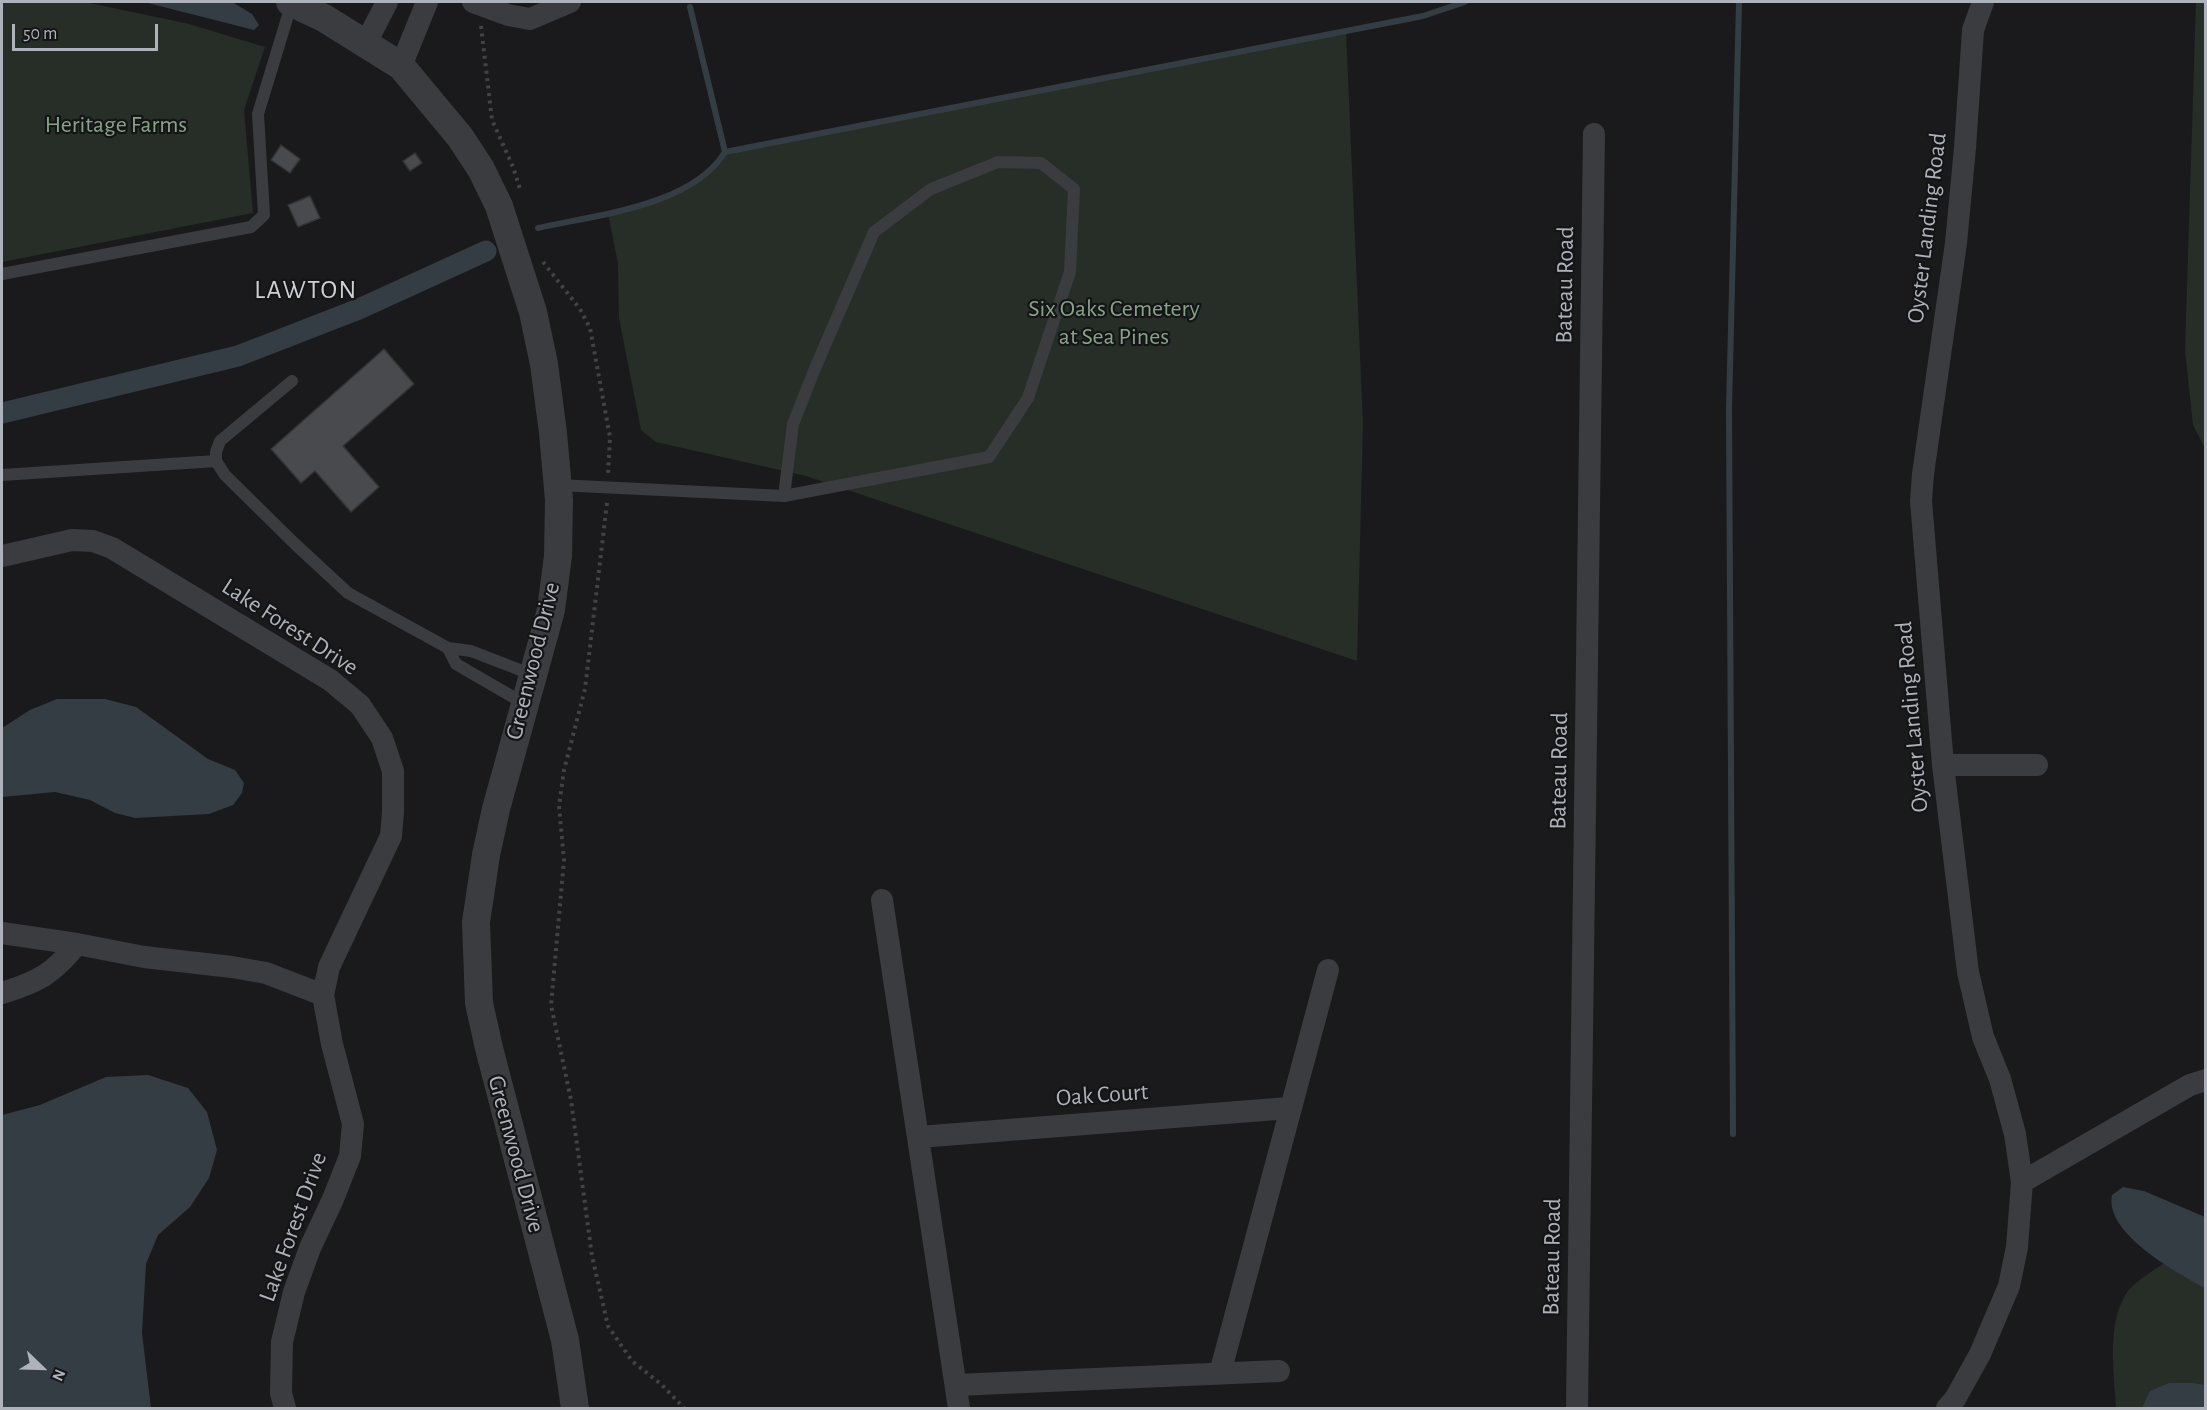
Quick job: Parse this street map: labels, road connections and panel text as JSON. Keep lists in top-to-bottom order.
{
  "streets": {
    "street": [
      "Oyster Landing Road",
      "Bateau Road",
      "Lake Forest Drive",
      "Greenwood Drive",
      "Oak Court"
    ]
  },
  "districts": ["LAWTON"],
  "parks": ["Heritage Farms", "Six Oaks Cemetery at Sea Pines"],
  "scale_bar": "50 m",
  "north": "bottom right"
}
